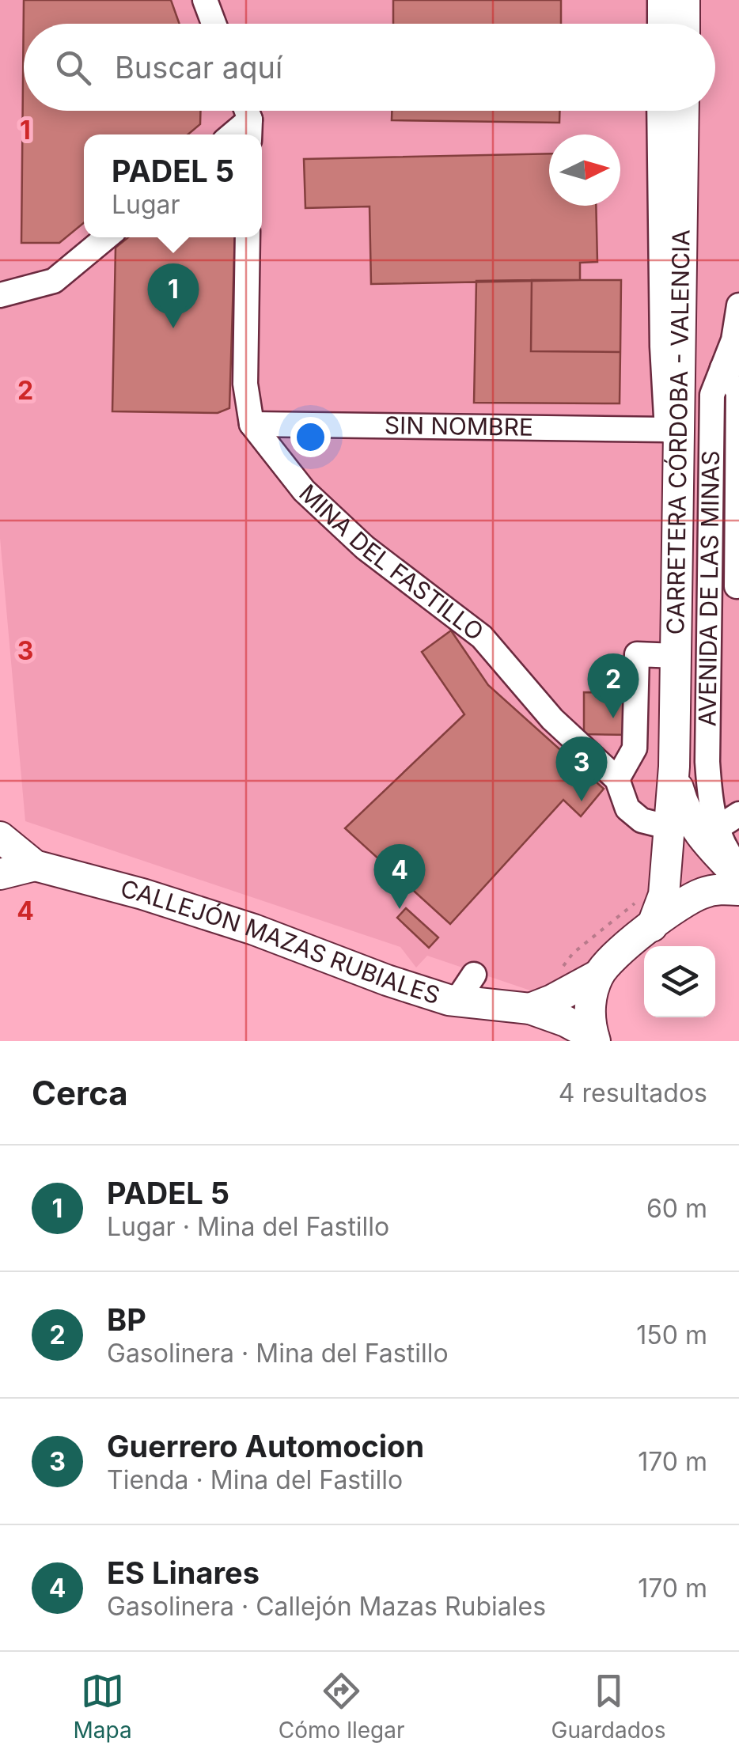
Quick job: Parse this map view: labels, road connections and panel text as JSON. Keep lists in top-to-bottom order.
{
  "streets": {
    "main road": ["CARRETERA CÓRDOBA - VALENCIA", "CALLEJÓN MAZAS RUBIALES"],
    "street": ["SIN NOMBRE", "MINA DEL FASTILLO", "AVENIDA DE LAS MINAS"]
  },
  "crossings": [
    ["SIN NOMBRE", "MINA DEL FASTILLO"],
    ["SIN NOMBRE", "AVENIDA DE LAS MINAS"],
    ["CARRETERA CÓRDOBA - VALENCIA", "MINA DEL FASTILLO"],
    ["CARRETERA CÓRDOBA - VALENCIA", "AVENIDA DE LAS MINAS"]
  ],
  "north": "right",
  "page": {
    "search": "Buscar aquí",
    "popup": ["PADEL 5", "Lugar"],
    "pins": [
      "1",
      "2",
      "3",
      "4"
    ],
    "heading": ["Cerca", "4 resultados"],
    "list": [
      {
        "mark": "1",
        "name": "PADEL 5",
        "note": "Lugar · Mina del Fastillo",
        "value": "60 m"
      },
      {
        "mark": "2",
        "name": "BP",
        "note": "Gasolinera · Mina del Fastillo",
        "value": "150 m"
      },
      {
        "mark": "3",
        "name": "Guerrero Automocion",
        "note": "Tienda · Mina del Fastillo",
        "value": "170 m"
      },
      {
        "mark": "4",
        "name": "ES Linares",
        "note": "Gasolinera · Callejón Mazas Rubiales",
        "value": "170 m"
      }
    ],
    "nav": ["Mapa", "Cómo llegar", "Guardados"]
  },
  "grid": {
    "rows": [
      "1",
      "2",
      "3",
      "4"
    ]
  }
}
